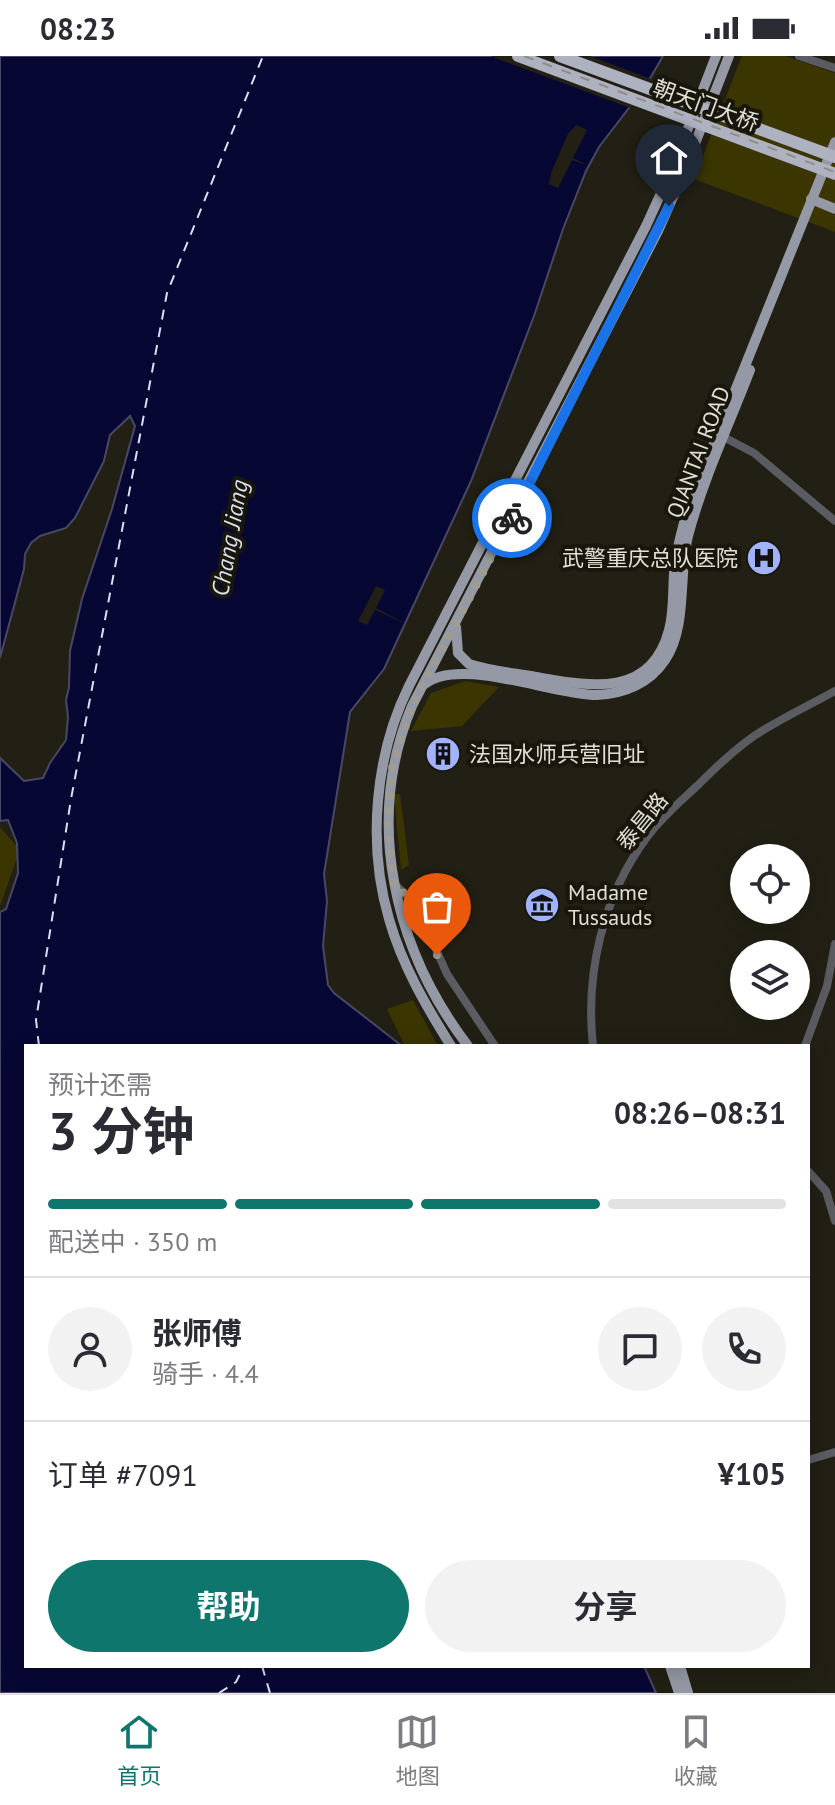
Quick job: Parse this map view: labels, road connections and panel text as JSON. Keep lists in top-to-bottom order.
{
  "streets": {
    "highway": ["朝天门大桥"],
    "main road": ["QIANTAI ROAD"],
    "street": ["泰昌路"]
  },
  "water": ["Chang Jiang"],
  "places": {
    "hospital": ["武警重庆总队医院"],
    "building": ["法国水师兵营旧址"],
    "museum": ["Madame Tussauds"]
  },
  "page": {
    "status": "08:23",
    "heading": ["3 分钟", "预计还需", "08:26–08:31"],
    "panel": [
      "张师傅",
      "骑手 · 4.4",
      "订单 #7091",
      "¥105"
    ],
    "bar": "配送中 · 350 m",
    "buttons": ["帮助", "分享"],
    "tabs": ["首页", "地图", "收藏"]
  }
}
